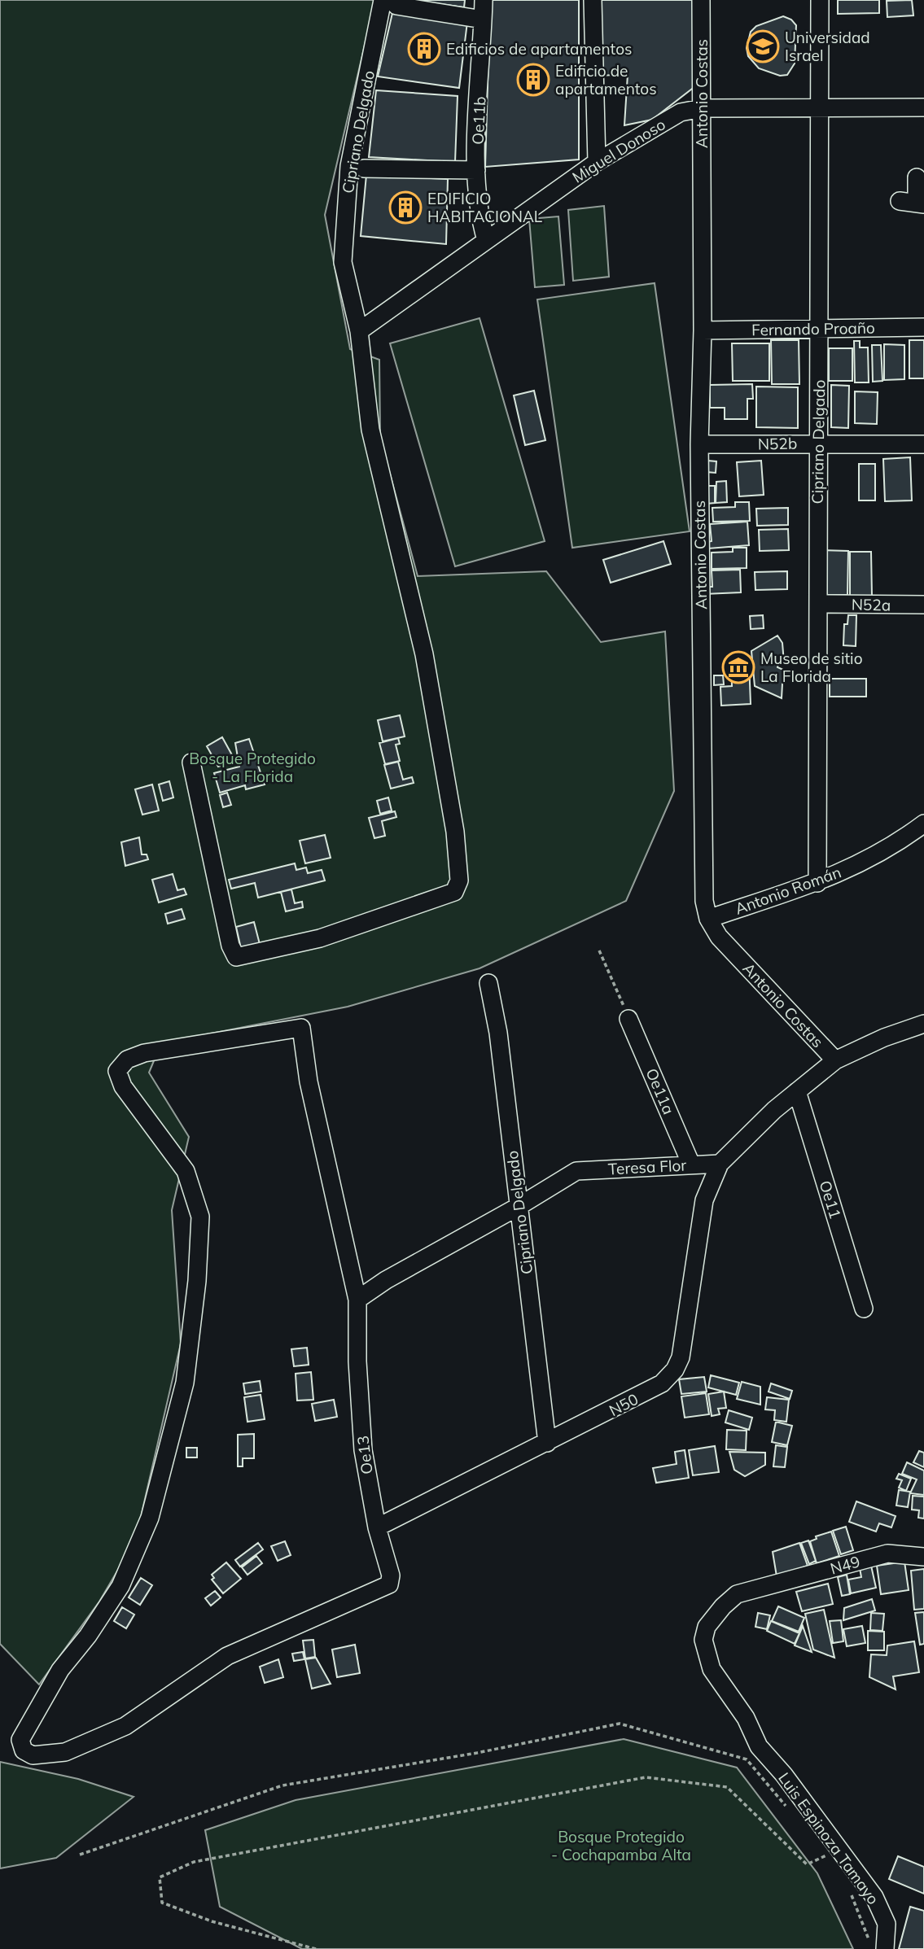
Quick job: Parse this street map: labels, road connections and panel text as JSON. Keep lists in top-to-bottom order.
{
  "streets": {
    "street": [
      "Antonio Costas",
      "Oe11b",
      "Cipriano Delgado",
      "Miguel Donoso",
      "Fernando Proaño",
      "N52b",
      "N52a",
      "Antonio Román",
      "Oe11a",
      "Teresa Flor",
      "Oe11",
      "N50",
      "Oe13",
      "N49",
      "Luis Espinoza Tamayo"
    ]
  },
  "crossings": [
    ["Antonio Costas", "Miguel Donoso"],
    ["Antonio Costas", "Fernando Proaño"],
    ["Antonio Costas", "N52b"],
    ["Antonio Costas", "Antonio Román"],
    ["Oe11b", "Miguel Donoso"],
    ["Cipriano Delgado", "Miguel Donoso"],
    ["Cipriano Delgado", "Fernando Proaño"],
    ["Cipriano Delgado", "N52b"],
    ["Cipriano Delgado", "N52a"],
    ["Cipriano Delgado", "Antonio Román"],
    ["Cipriano Delgado", "Teresa Flor"],
    ["Cipriano Delgado", "N50"],
    ["Oe11a", "Teresa Flor"],
    ["Teresa Flor", "N50"],
    ["Teresa Flor", "Oe13"],
    ["N50", "Oe13"],
    ["N49", "Luis Espinoza Tamayo"]
  ],
  "parks": ["Bosque Protegido - La Florida", "Bosque Protegido - Cochapamba Alta"],
  "places": {
    "school or university": ["Universidad Israel"],
    "building": ["Edificios de apartamentos", "Edificio de apartamentos", "EDIFICIO HABITACIONAL"],
    "museum": ["Museo de sitio La Florida"]
  }
}
